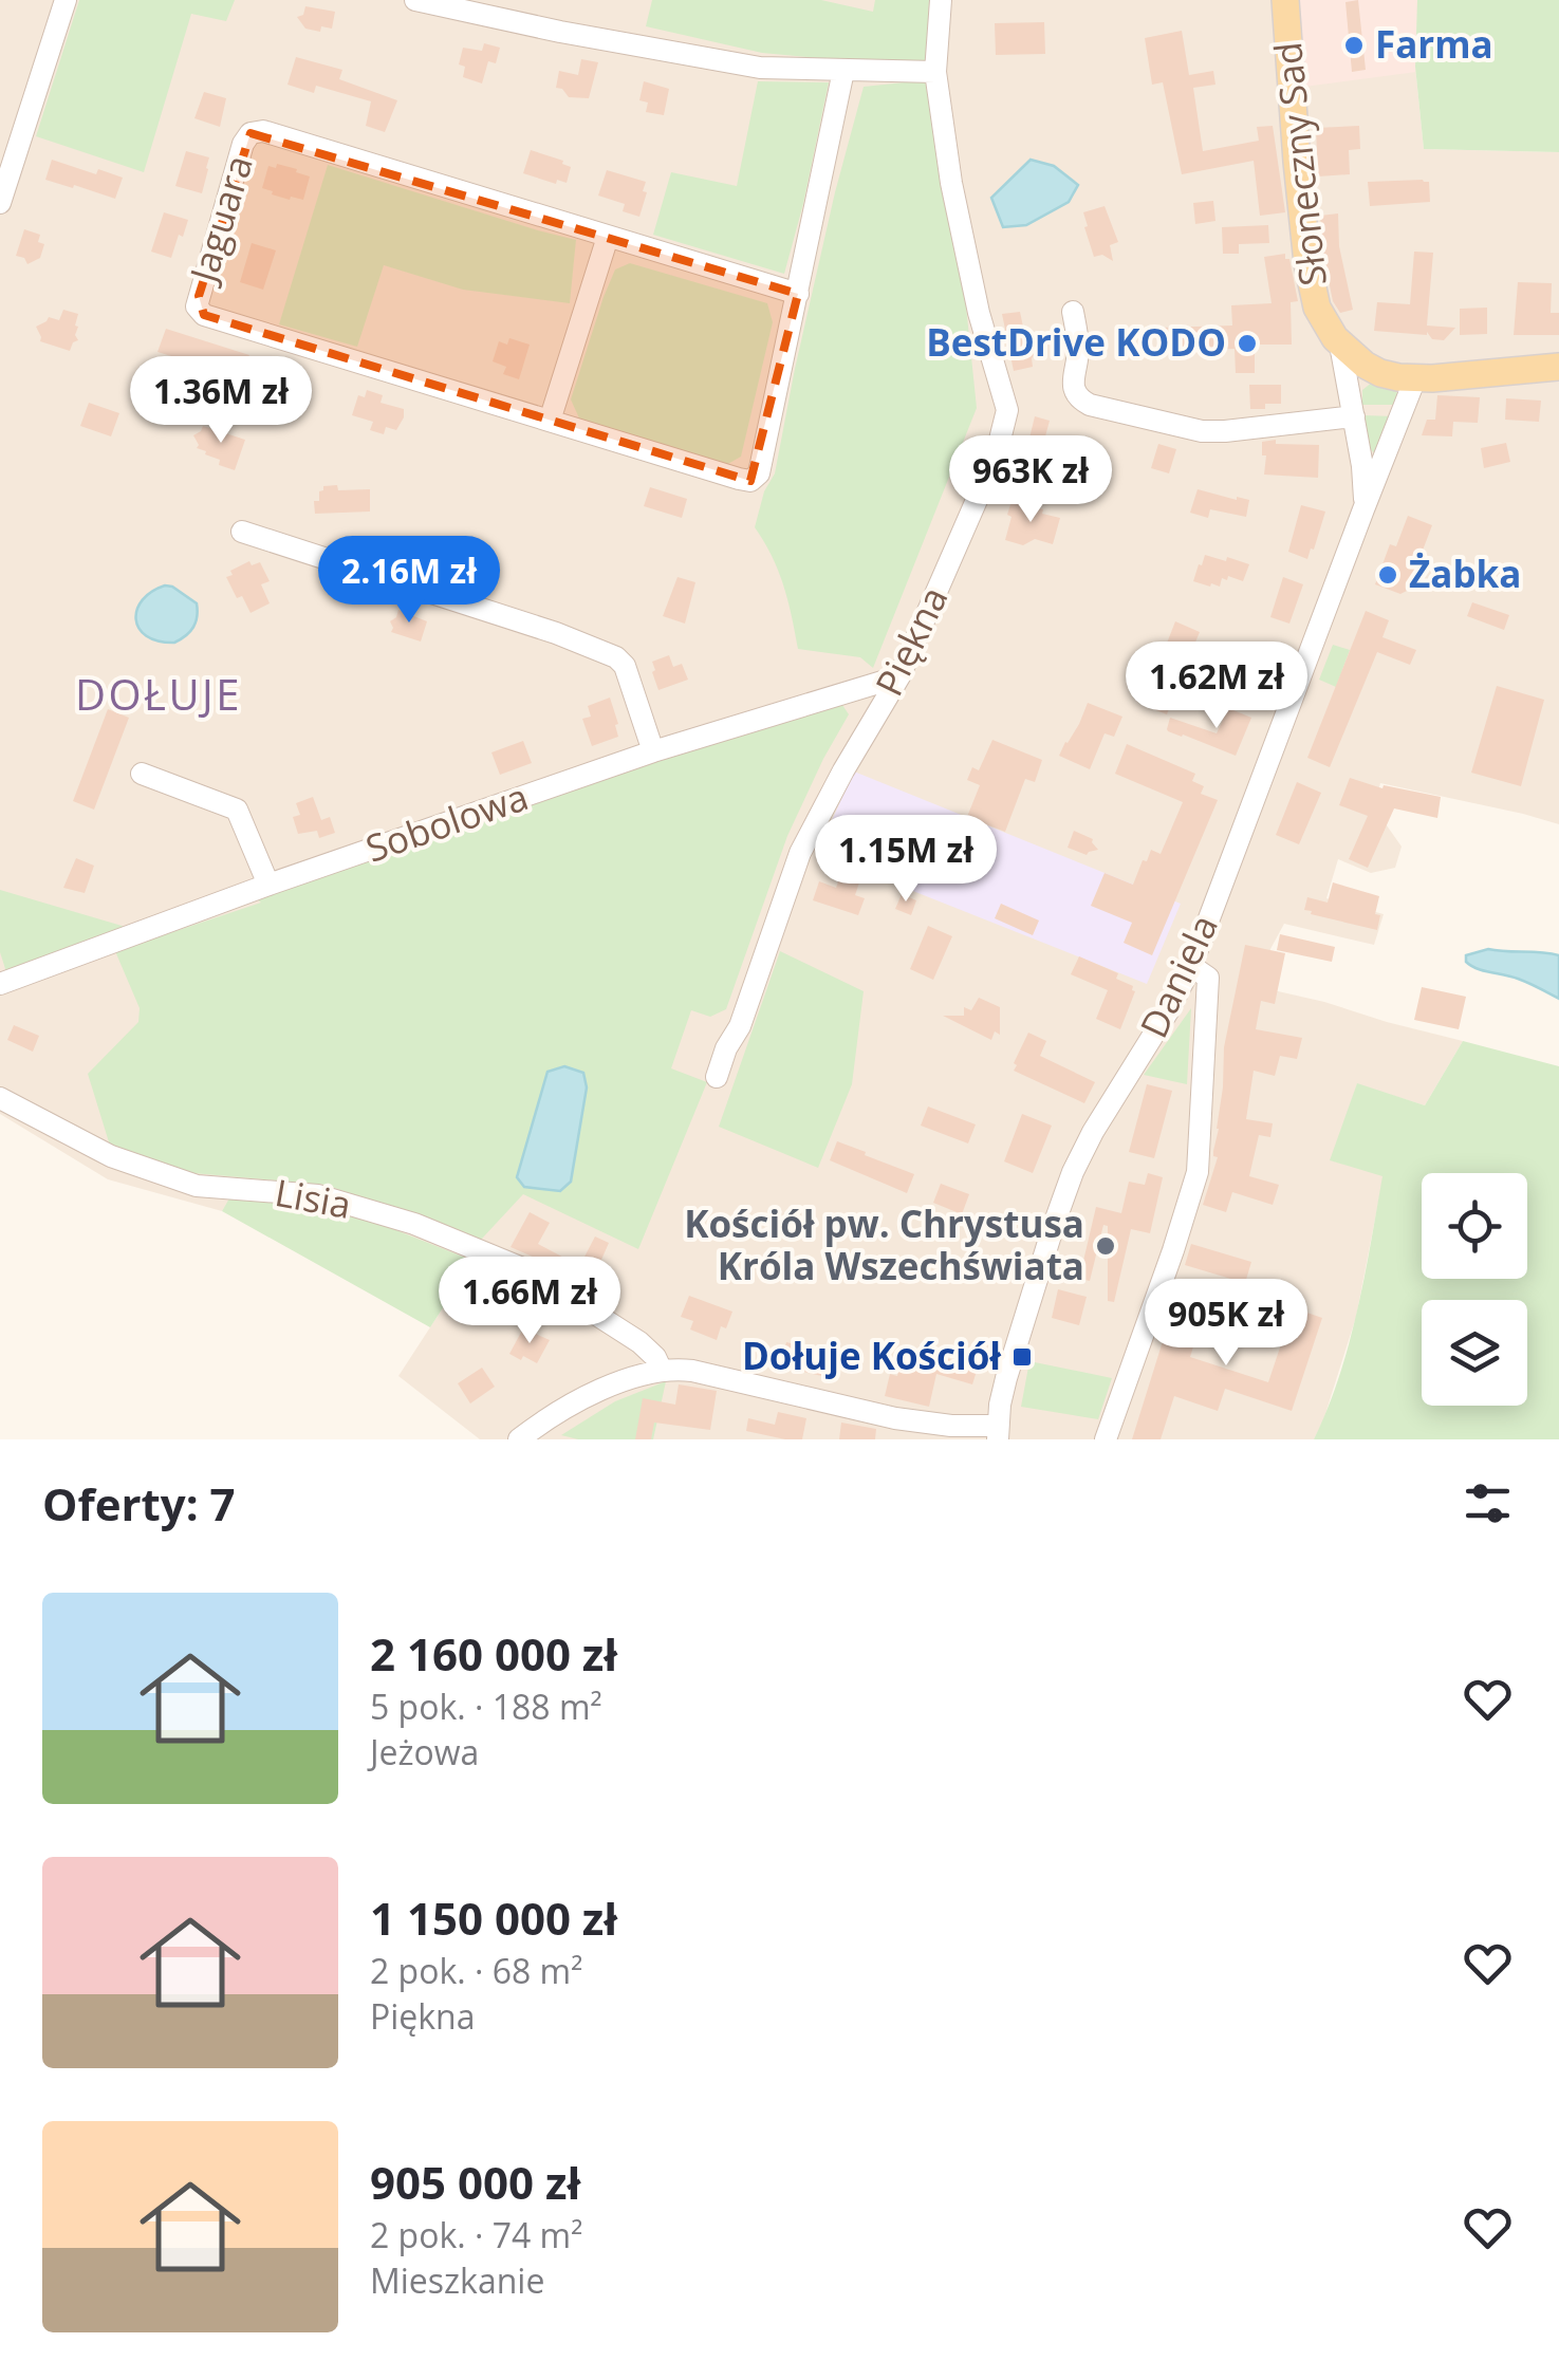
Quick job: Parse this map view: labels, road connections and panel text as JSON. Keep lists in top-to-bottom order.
{
  "streets": {
    "main road": ["Słoneczny Sad"],
    "street": [
      "Jaguara",
      "Piękna",
      "Sobolowa",
      "Daniela",
      "Lisia"
    ]
  },
  "crossings": [
    ["Słoneczny Sad", "Daniela"],
    ["Piękna", "Sobolowa"]
  ],
  "districts": ["DOŁUJE"],
  "places": {
    "other": [
      "Farma",
      "BestDrive KODO",
      "Żabka",
      "Kościół pw. Chrystusa Króla Wszechświata"
    ],
    "transit": ["Dołuje Kościół"]
  },
  "page": {
    "price": [
      "1.36M zł",
      "963K zł",
      "2.16M zł",
      "1.62M zł",
      "1.15M zł",
      "1.66M zł",
      "905K zł"
    ],
    "heading": "Oferty: 7",
    "list": [
      {
        "name": "2 160 000 zł",
        "note": "5 pok. · 188 m² · Jeżowa"
      },
      {
        "name": "1 150 000 zł",
        "note": "2 pok. · 68 m² · Piękna"
      },
      {
        "name": "905 000 zł",
        "note": "2 pok. · 74 m² · Mieszkanie"
      }
    ]
  }
}
